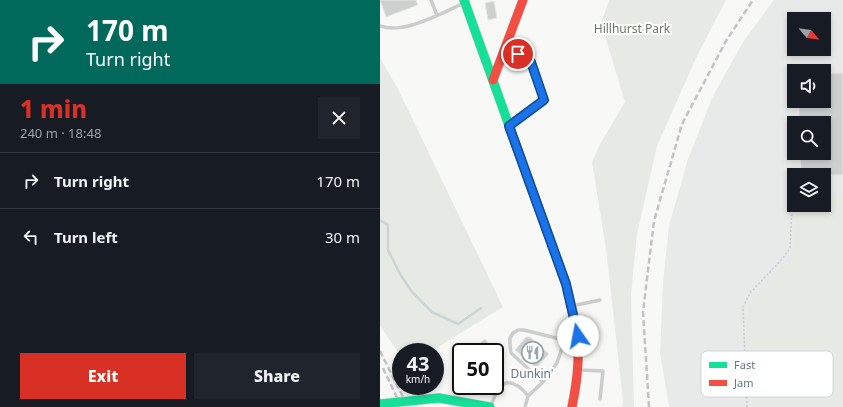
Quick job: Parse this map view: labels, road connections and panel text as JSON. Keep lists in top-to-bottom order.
{
  "parks": ["Hillhurst Park"],
  "places": {
    "restaurant": ["Dunkin'"]
  },
  "legend": ["Fast", "Jam"],
  "north": "bottom right",
  "page": {
    "turn": ["170 m", "Turn right"],
    "heading": ["1 min", "240 m · 18:48"],
    "list": [
      {
        "name": "Turn right",
        "value": "170 m"
      },
      {
        "name": "Turn left",
        "value": "30 m"
      }
    ],
    "speed": "43 km/h",
    "limit": "50",
    "buttons": ["Exit", "Share"]
  }
}
